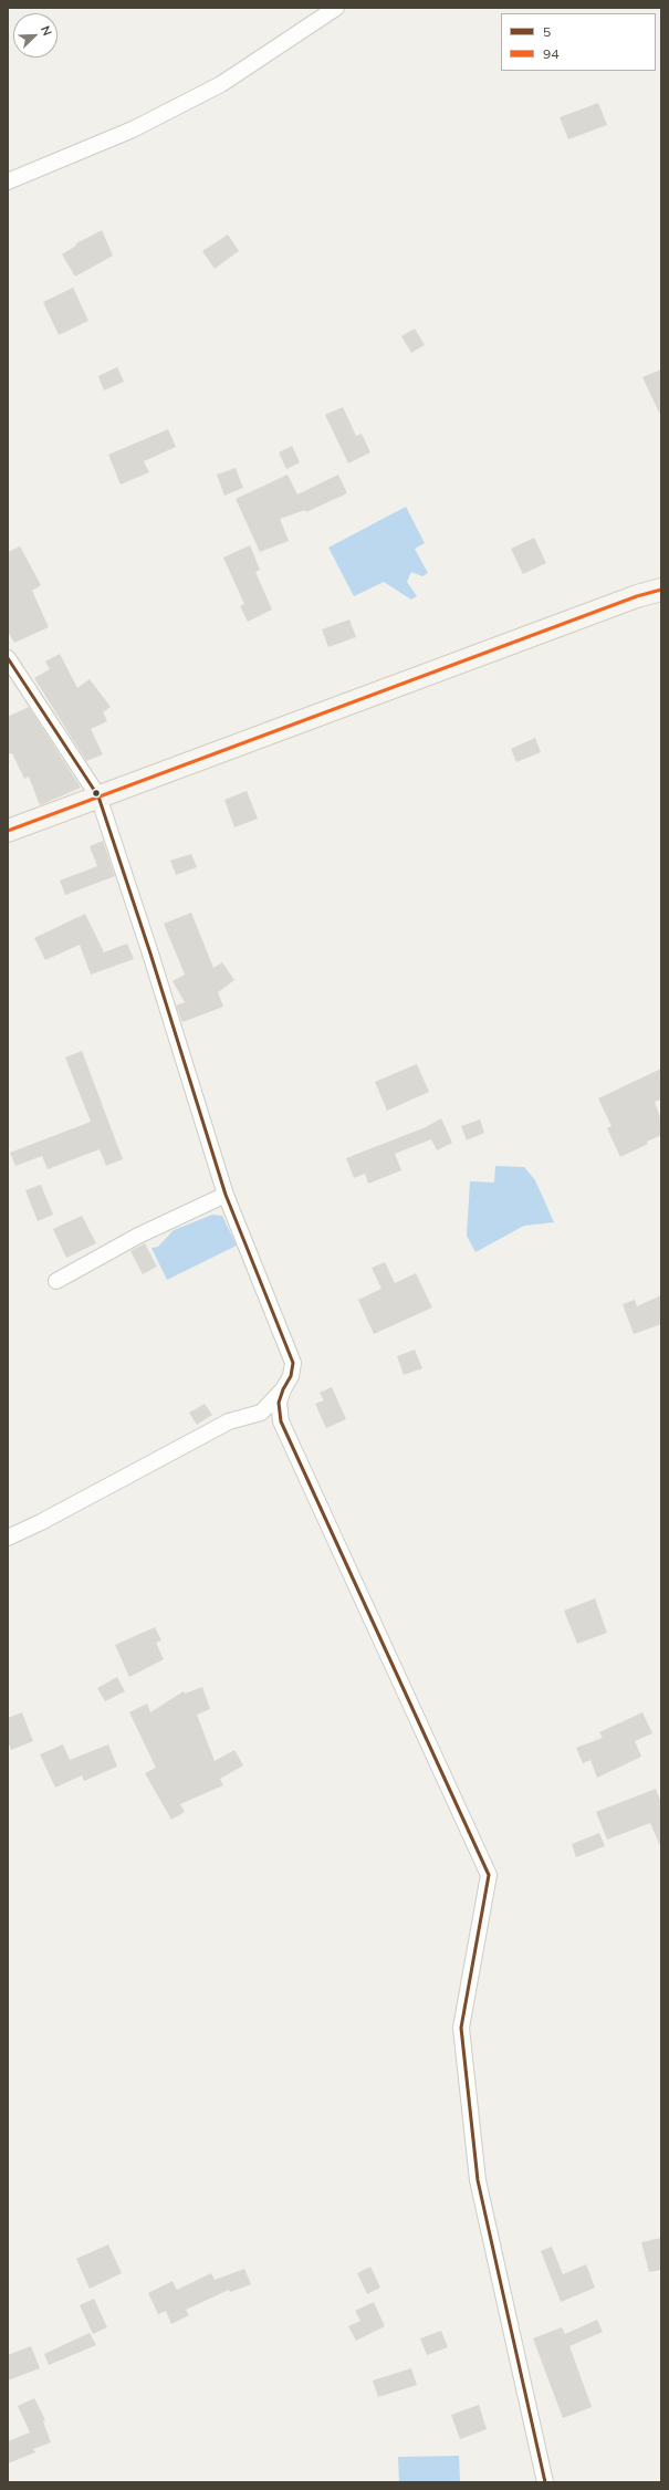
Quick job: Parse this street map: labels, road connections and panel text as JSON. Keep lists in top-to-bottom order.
{
  "lines": ["transit line 94", "transit line 5"],
  "legend": ["5", "94"],
  "north": "top right"
}
